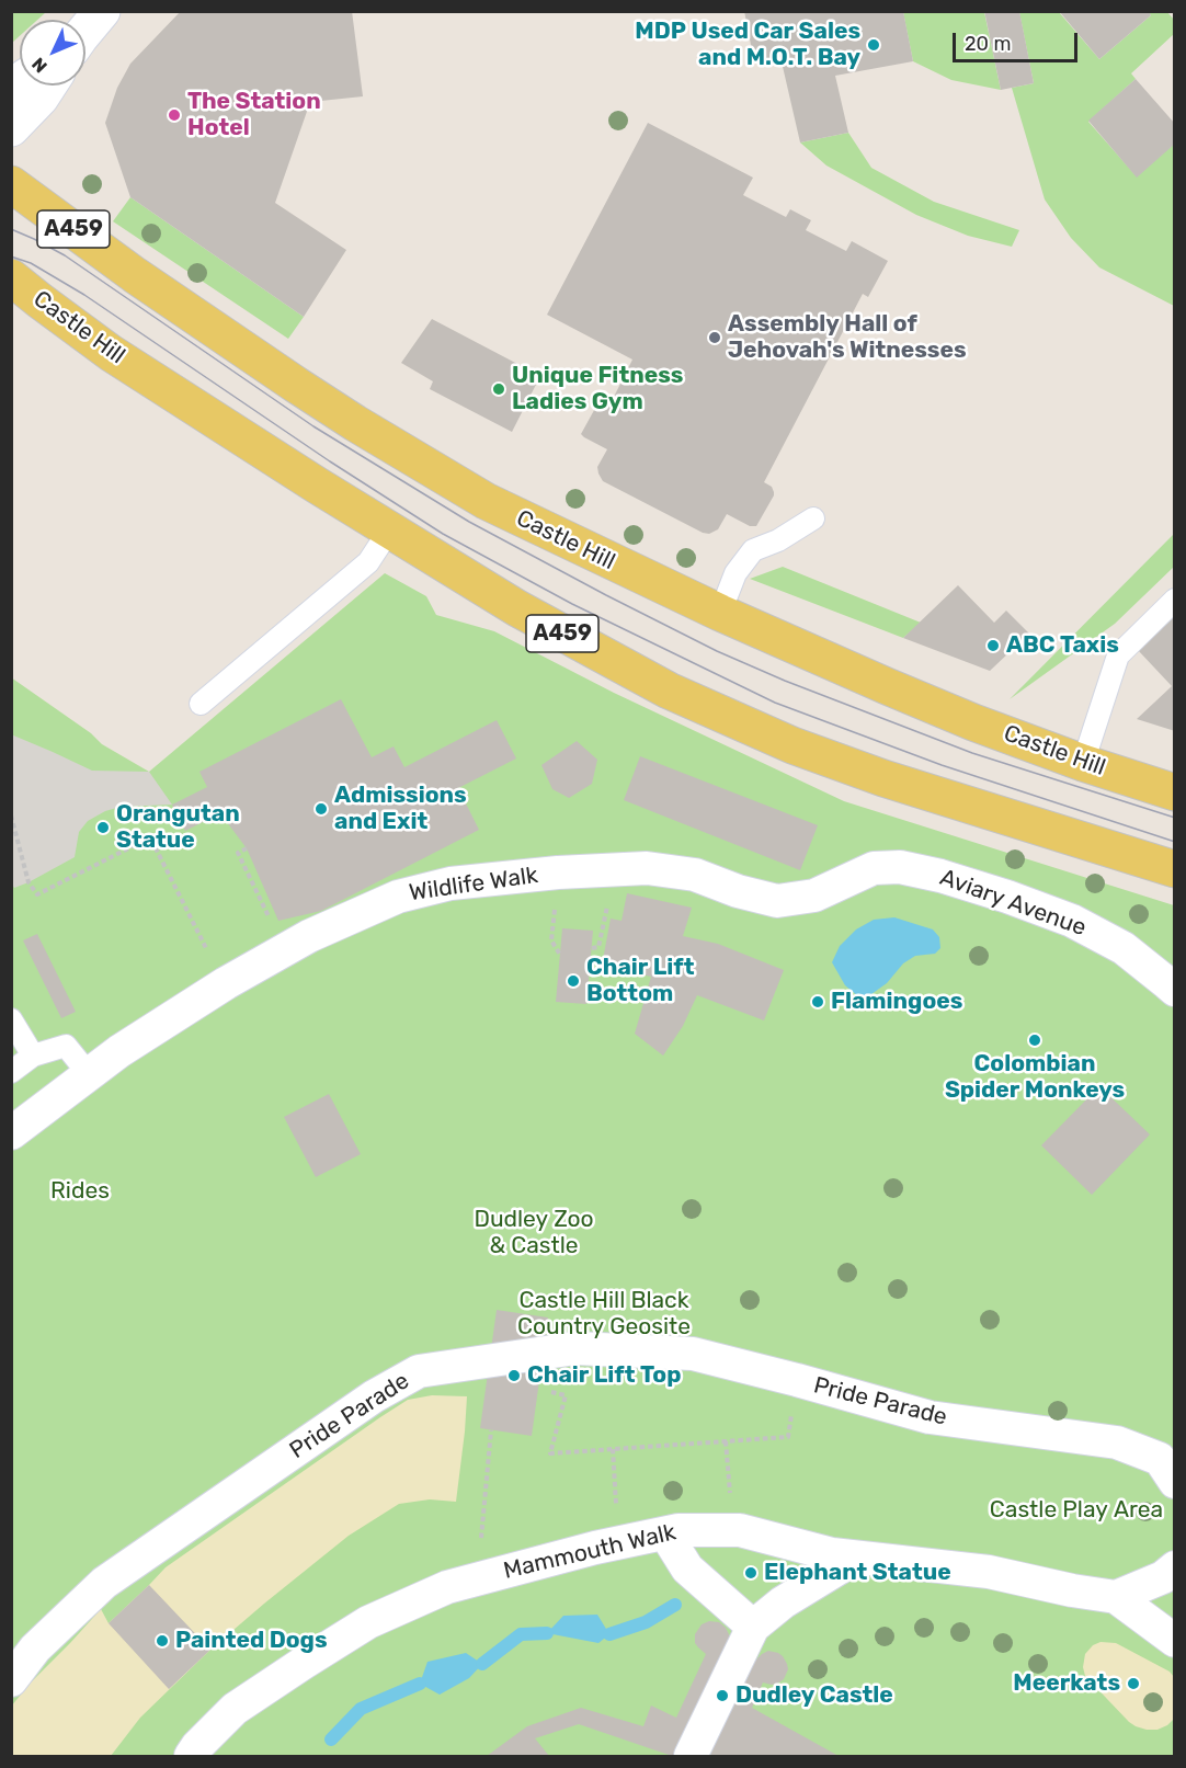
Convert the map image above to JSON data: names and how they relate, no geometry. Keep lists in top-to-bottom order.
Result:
{
  "streets": {
    "main road": ["A459", "Castle Hill"],
    "street": [
      "Wildlife Walk",
      "Aviary Avenue",
      "Pride Parade",
      "Mammouth Walk"
    ]
  },
  "crossings": [
    ["Wildlife Walk", "Aviary Avenue"]
  ],
  "parks": [
    "Rides",
    "Dudley Zoo & Castle",
    "Castle Hill Black Country Geosite",
    "Castle Play Area"
  ],
  "places": [
    "MDP Used Car Sales and M.O.T. Bay",
    "The Station Hotel",
    "Assembly Hall of Jehovah's Witnesses",
    "Unique Fitness Ladies Gym",
    "ABC Taxis",
    "Admissions and Exit",
    "Orangutan Statue",
    "Chair Lift Bottom",
    "Flamingoes",
    "Colombian Spider Monkeys",
    "Chair Lift Top",
    "Elephant Statue",
    "Painted Dogs",
    "Meerkats",
    "Dudley Castle"
  ],
  "scale_bar": "20 m",
  "north": "bottom left"
}
